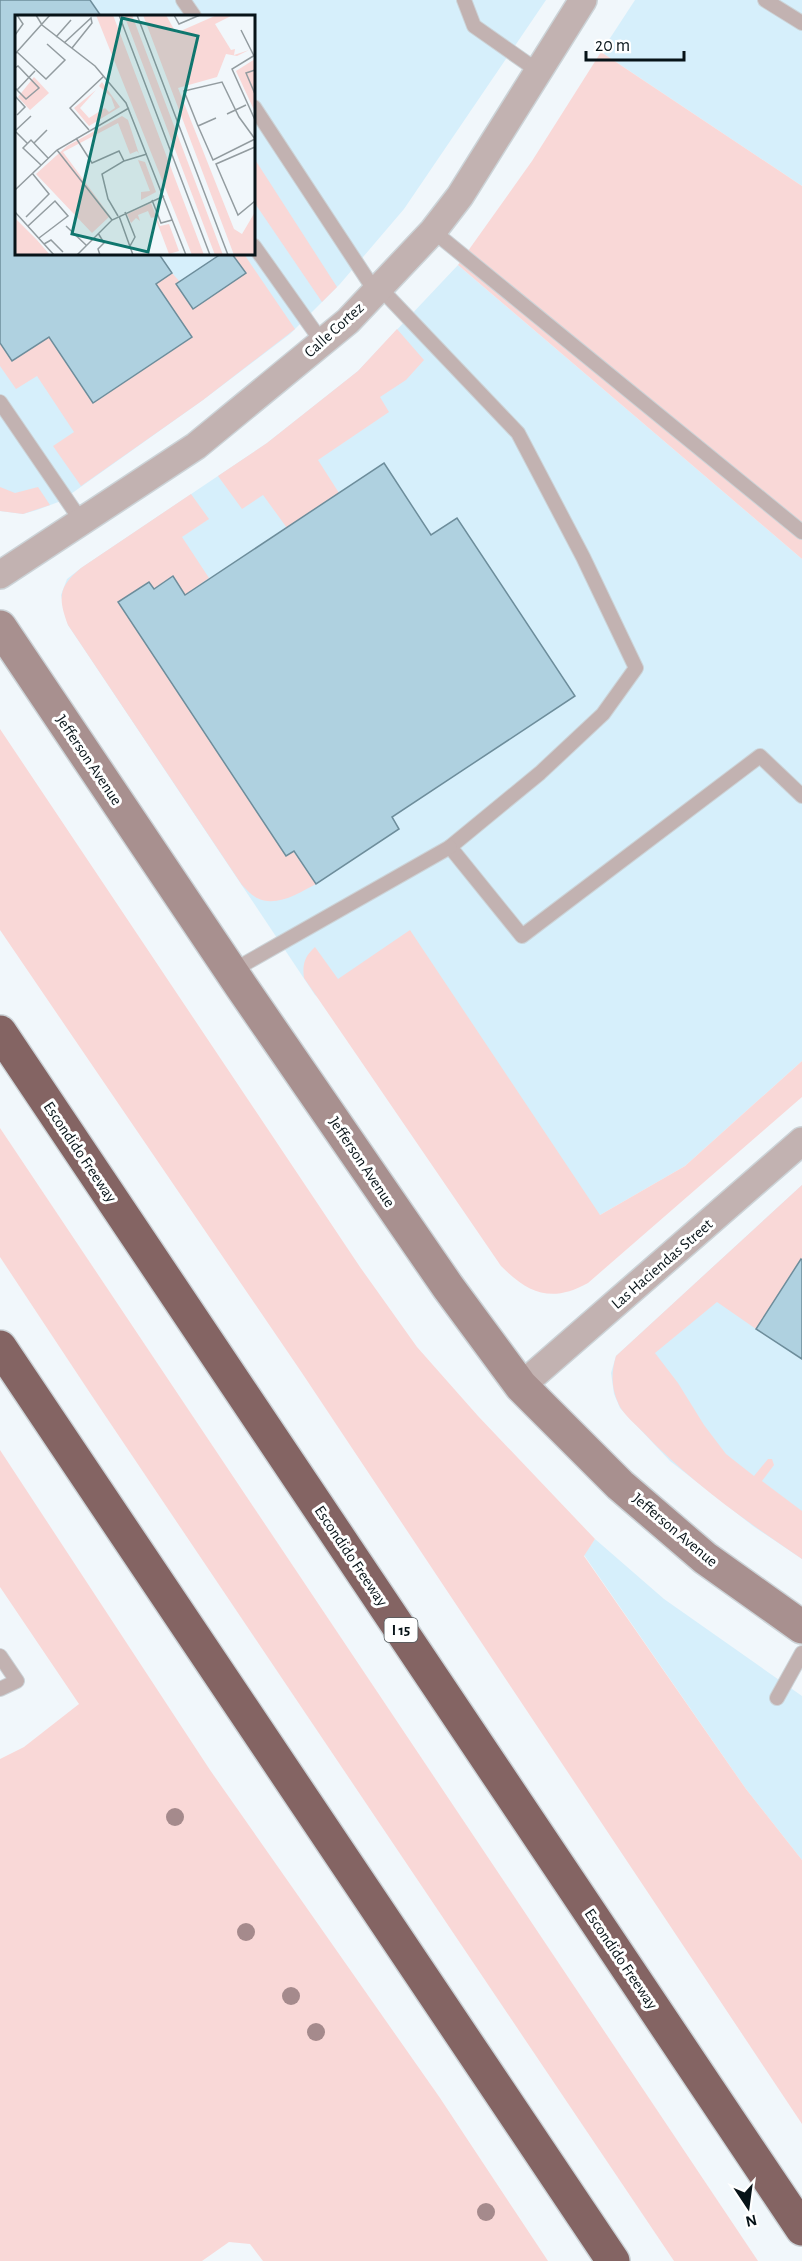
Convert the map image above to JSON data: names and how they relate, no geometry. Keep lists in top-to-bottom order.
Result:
{
  "streets": {
    "highway": ["Escondido Freeway", "I 15"],
    "main road": ["Jefferson Avenue"],
    "street": ["Calle Cortez", "Las Haciendas Street"]
  },
  "crossings": [
    ["Jefferson Avenue", "Las Haciendas Street"]
  ],
  "scale_bar": "20 m",
  "north": "bottom"
}
